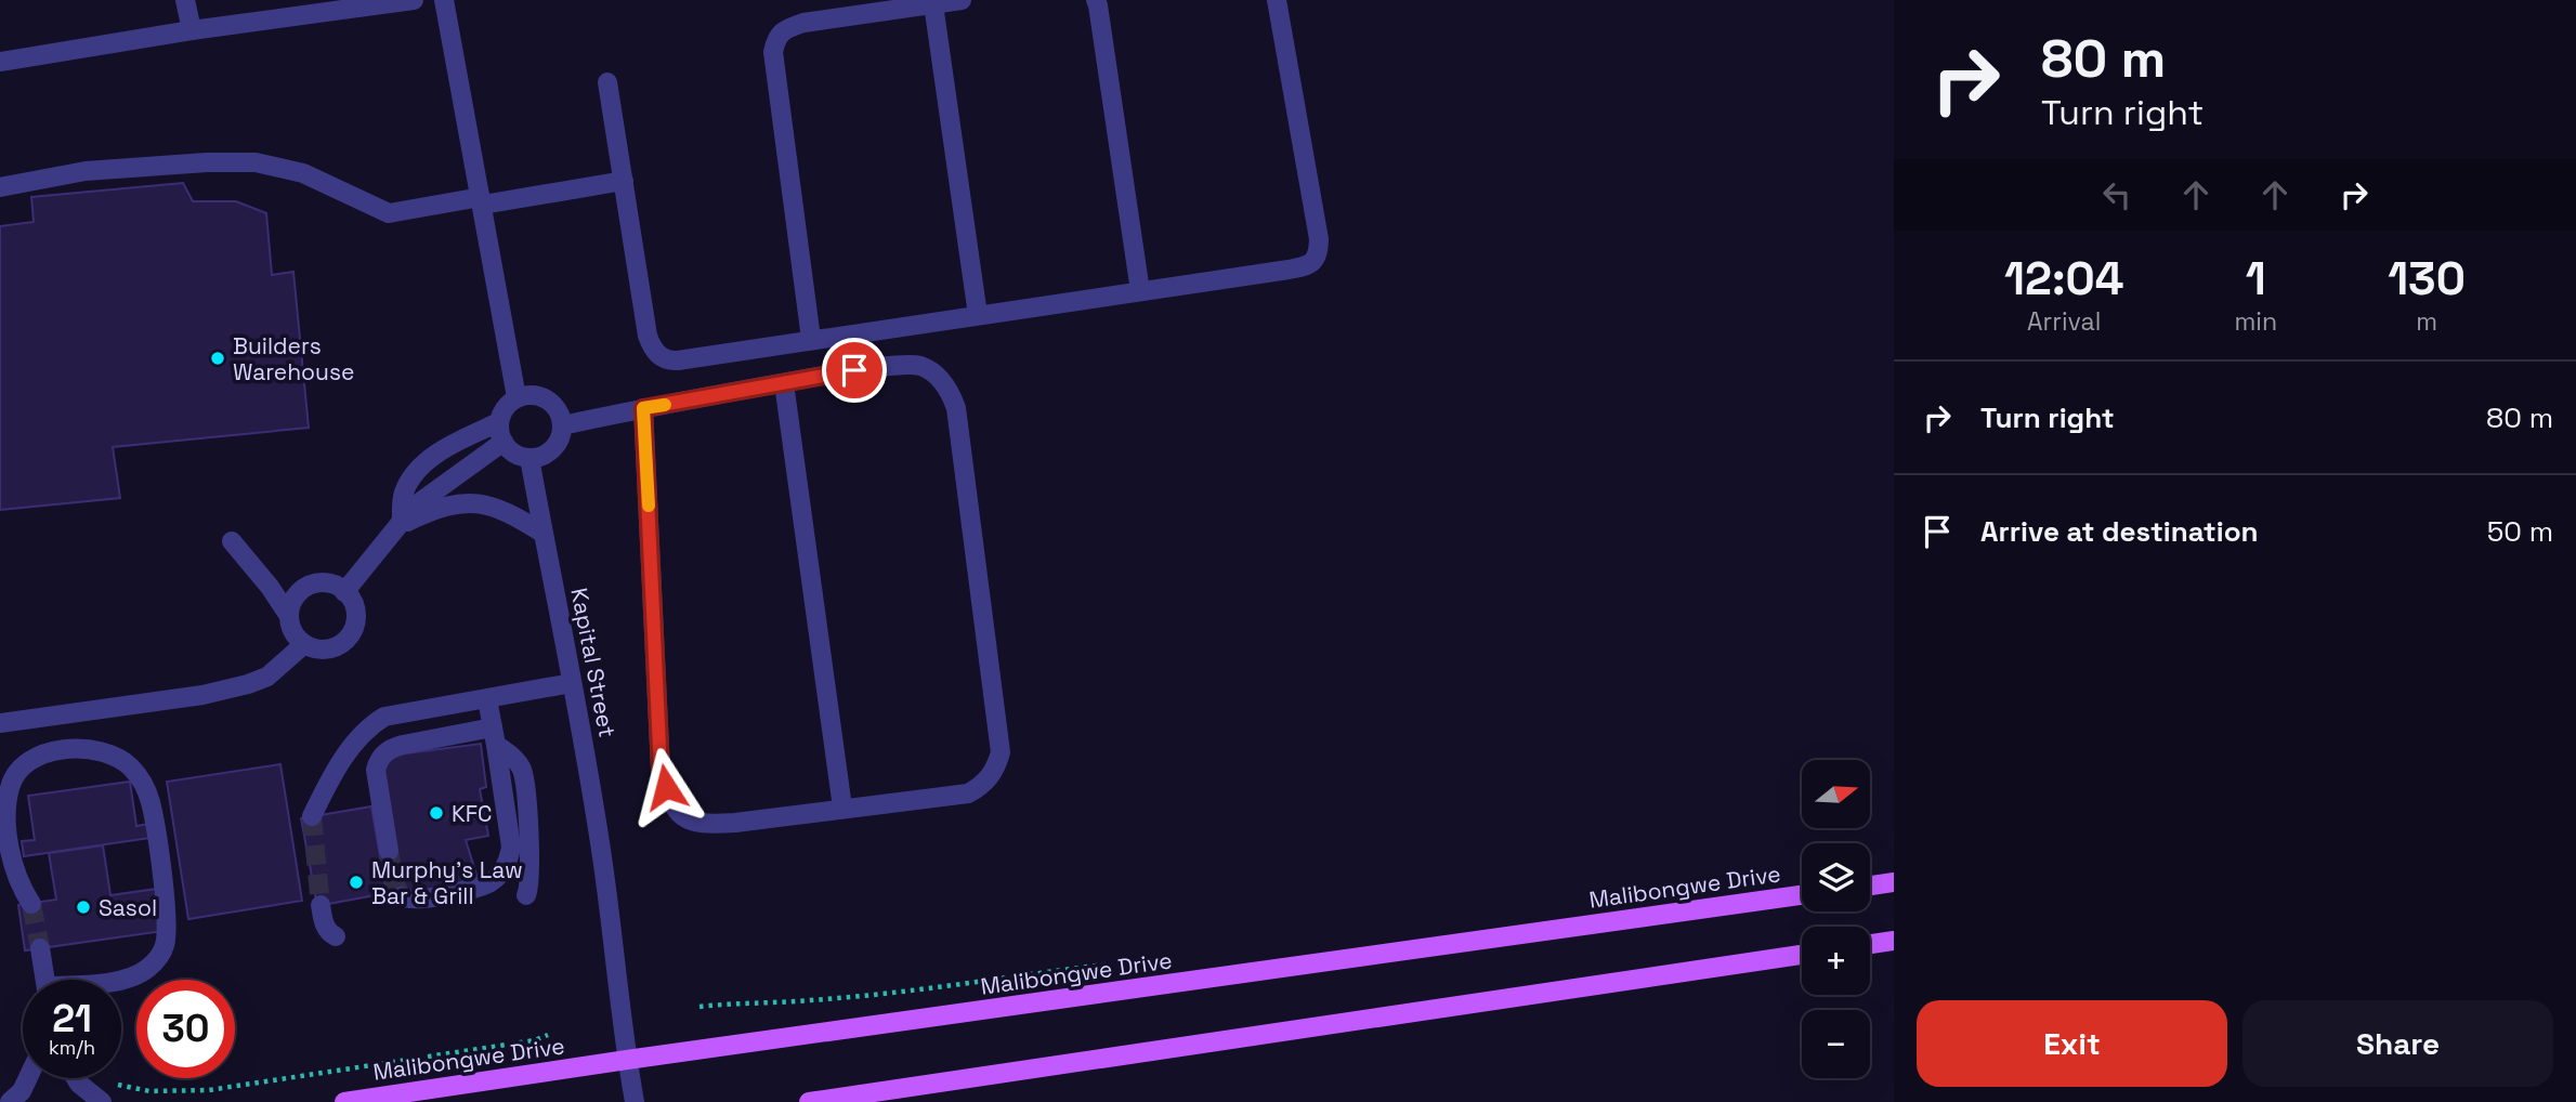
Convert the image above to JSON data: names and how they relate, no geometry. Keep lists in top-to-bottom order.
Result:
{
  "streets": {
    "main road": ["Malibongwe Drive"],
    "street": ["Kapital Street"]
  },
  "crossings": [
    ["Kapital Street", "Malibongwe Drive"]
  ],
  "places": [
    "Builders Warehouse",
    "KFC",
    "Murphy's Law Bar & Grill",
    "Sasol"
  ],
  "north": "right",
  "page": {
    "turn": ["80 m", "Turn right"],
    "eta": [
      "12:04",
      "Arrival",
      "1",
      "min",
      "130",
      "m"
    ],
    "list": [
      {
        "name": "Turn right",
        "value": "80 m"
      },
      {
        "name": "Arrive at destination",
        "value": "50 m"
      }
    ],
    "map_buttons": ["+", "−"],
    "speed": "21 km/h",
    "limit": "30",
    "buttons": ["Exit", "Share"]
  }
}
